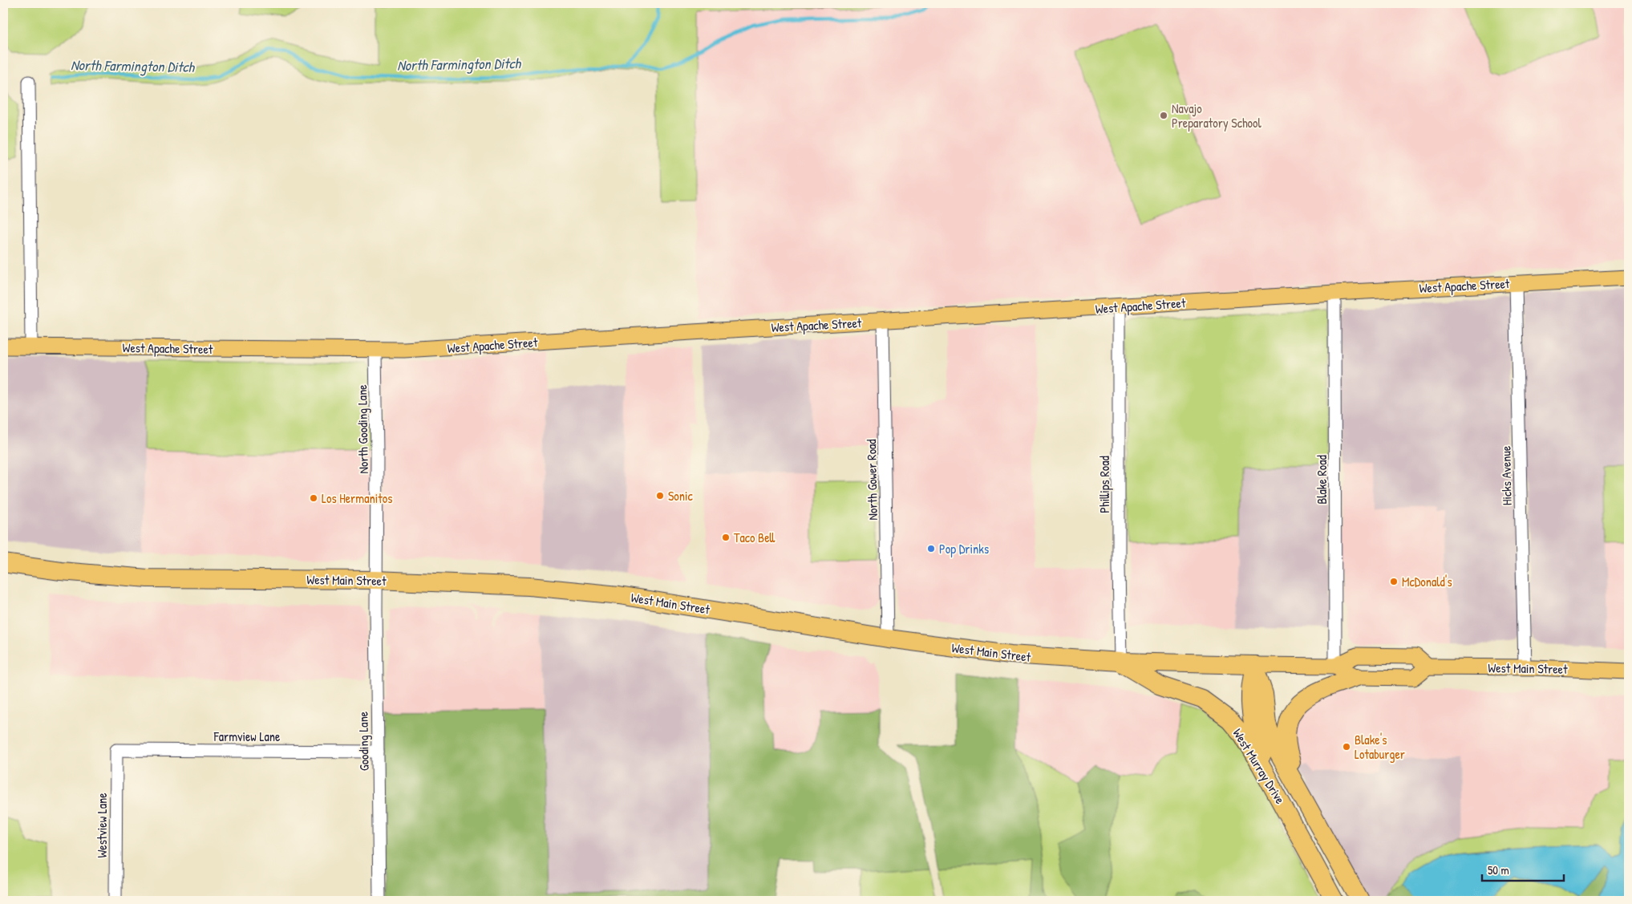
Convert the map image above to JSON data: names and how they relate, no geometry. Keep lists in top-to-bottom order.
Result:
{
  "streets": {
    "highway": ["West Main Street", "West Murray Drive"],
    "main road": ["West Apache Street"],
    "street": [
      "North Gooding Lane",
      "Hicks Avenue",
      "North Gower Road",
      "Blake Road",
      "Phillips Road",
      "Farmview Lane",
      "Gooding Lane",
      "Westview Lane"
    ]
  },
  "crossings": [
    ["West Apache Street", "North Gooding Lane"],
    ["West Apache Street", "Hicks Avenue"],
    ["West Apache Street", "North Gower Road"],
    ["West Apache Street", "Blake Road"],
    ["West Apache Street", "Phillips Road"],
    ["North Gooding Lane", "West Main Street"],
    ["North Gooding Lane", "Gooding Lane"],
    ["Hicks Avenue", "West Main Street"],
    ["North Gower Road", "West Main Street"],
    ["Blake Road", "West Main Street"],
    ["Phillips Road", "West Main Street"],
    ["Phillips Road", "West Murray Drive"],
    ["West Main Street", "Gooding Lane"],
    ["West Main Street", "West Murray Drive"],
    ["Farmview Lane", "Gooding Lane"],
    ["Farmview Lane", "Westview Lane"]
  ],
  "water": ["North Farmington Ditch"],
  "places": [
    "Navajo Preparatory School",
    "Sonic",
    "Los Hermanitos",
    "Taco Bell",
    "Pop Drinks",
    "McDonald's",
    "Blake's Lotaburger"
  ],
  "scale_bar": "50 m"
}
